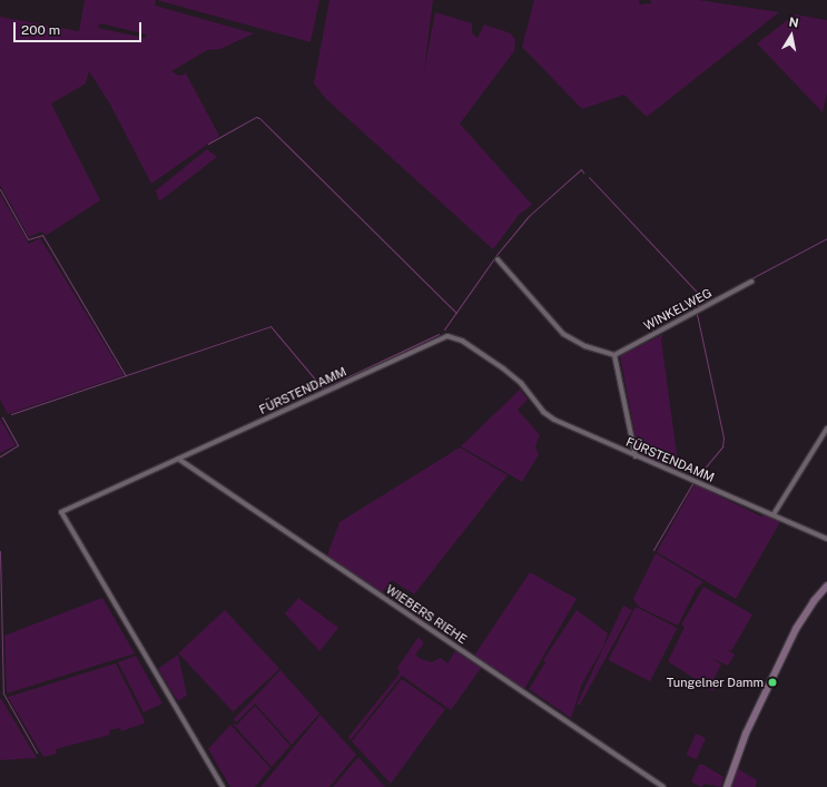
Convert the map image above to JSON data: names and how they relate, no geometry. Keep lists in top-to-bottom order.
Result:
{
  "streets": {
    "street": ["WINKELWEG", "FÜRSTENDAMM", "WIEBERS RIEHE"]
  },
  "crossings": [
    ["FÜRSTENDAMM", "WIEBERS RIEHE"]
  ],
  "places": ["Tungelner Damm"],
  "scale_bar": "200 m",
  "north": "top"
}
